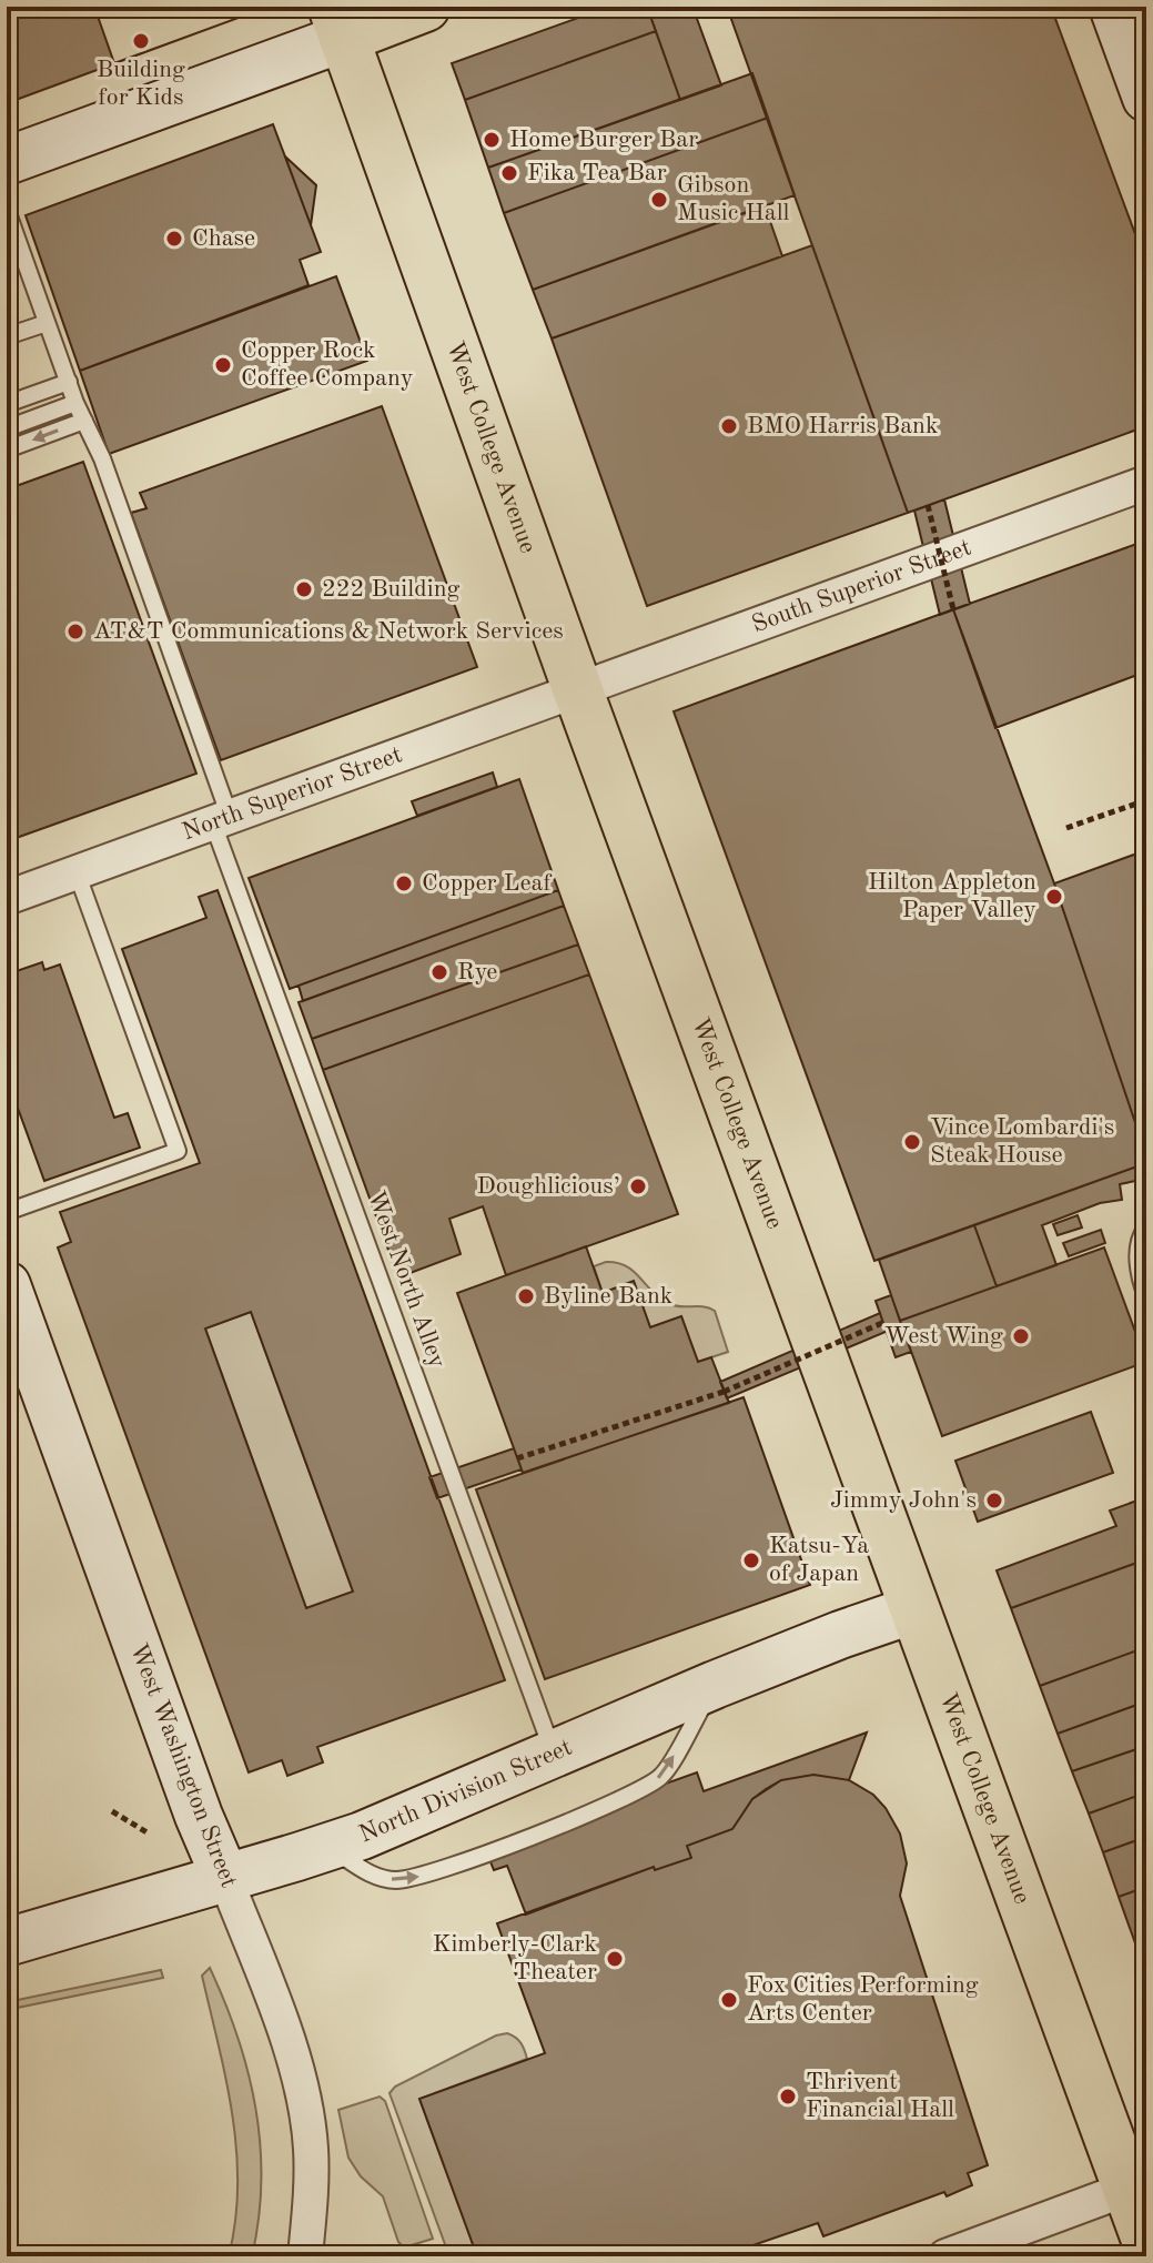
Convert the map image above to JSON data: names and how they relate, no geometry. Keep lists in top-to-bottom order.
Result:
{
  "streets": {
    "main road": ["West College Avenue"],
    "street": [
      "South Superior Street",
      "North Superior Street",
      "West Washington Street",
      "North Division Street"
    ],
    "lane": ["West North Alley"]
  },
  "crossings": [
    ["West College Avenue", "South Superior Street"],
    ["West College Avenue", "North Superior Street"],
    ["West College Avenue", "North Division Street"],
    ["South Superior Street", "North Superior Street"],
    ["North Superior Street", "West North Alley"],
    ["West North Alley", "North Division Street"],
    ["West Washington Street", "North Division Street"]
  ],
  "places": [
    "Building for Kids",
    "Home Burger Bar",
    "Fika Tea Bar",
    "Gibson Music Hall",
    "Chase",
    "Copper Rock Coffee Company",
    "BMO Harris Bank",
    "222 Building",
    "AT&T Communications & Network Services",
    "Copper Leaf",
    "Hilton Appleton Paper Valley",
    "Rye",
    "Vince Lombardi's Steak House",
    "Doughlicious’",
    "Byline Bank",
    "West Wing",
    "Jimmy John's",
    "Katsu-Ya of Japan",
    "Kimberly-Clark Theater",
    "Fox Cities Performing Arts Center",
    "Thrivent Financial Hall"
  ]
}
